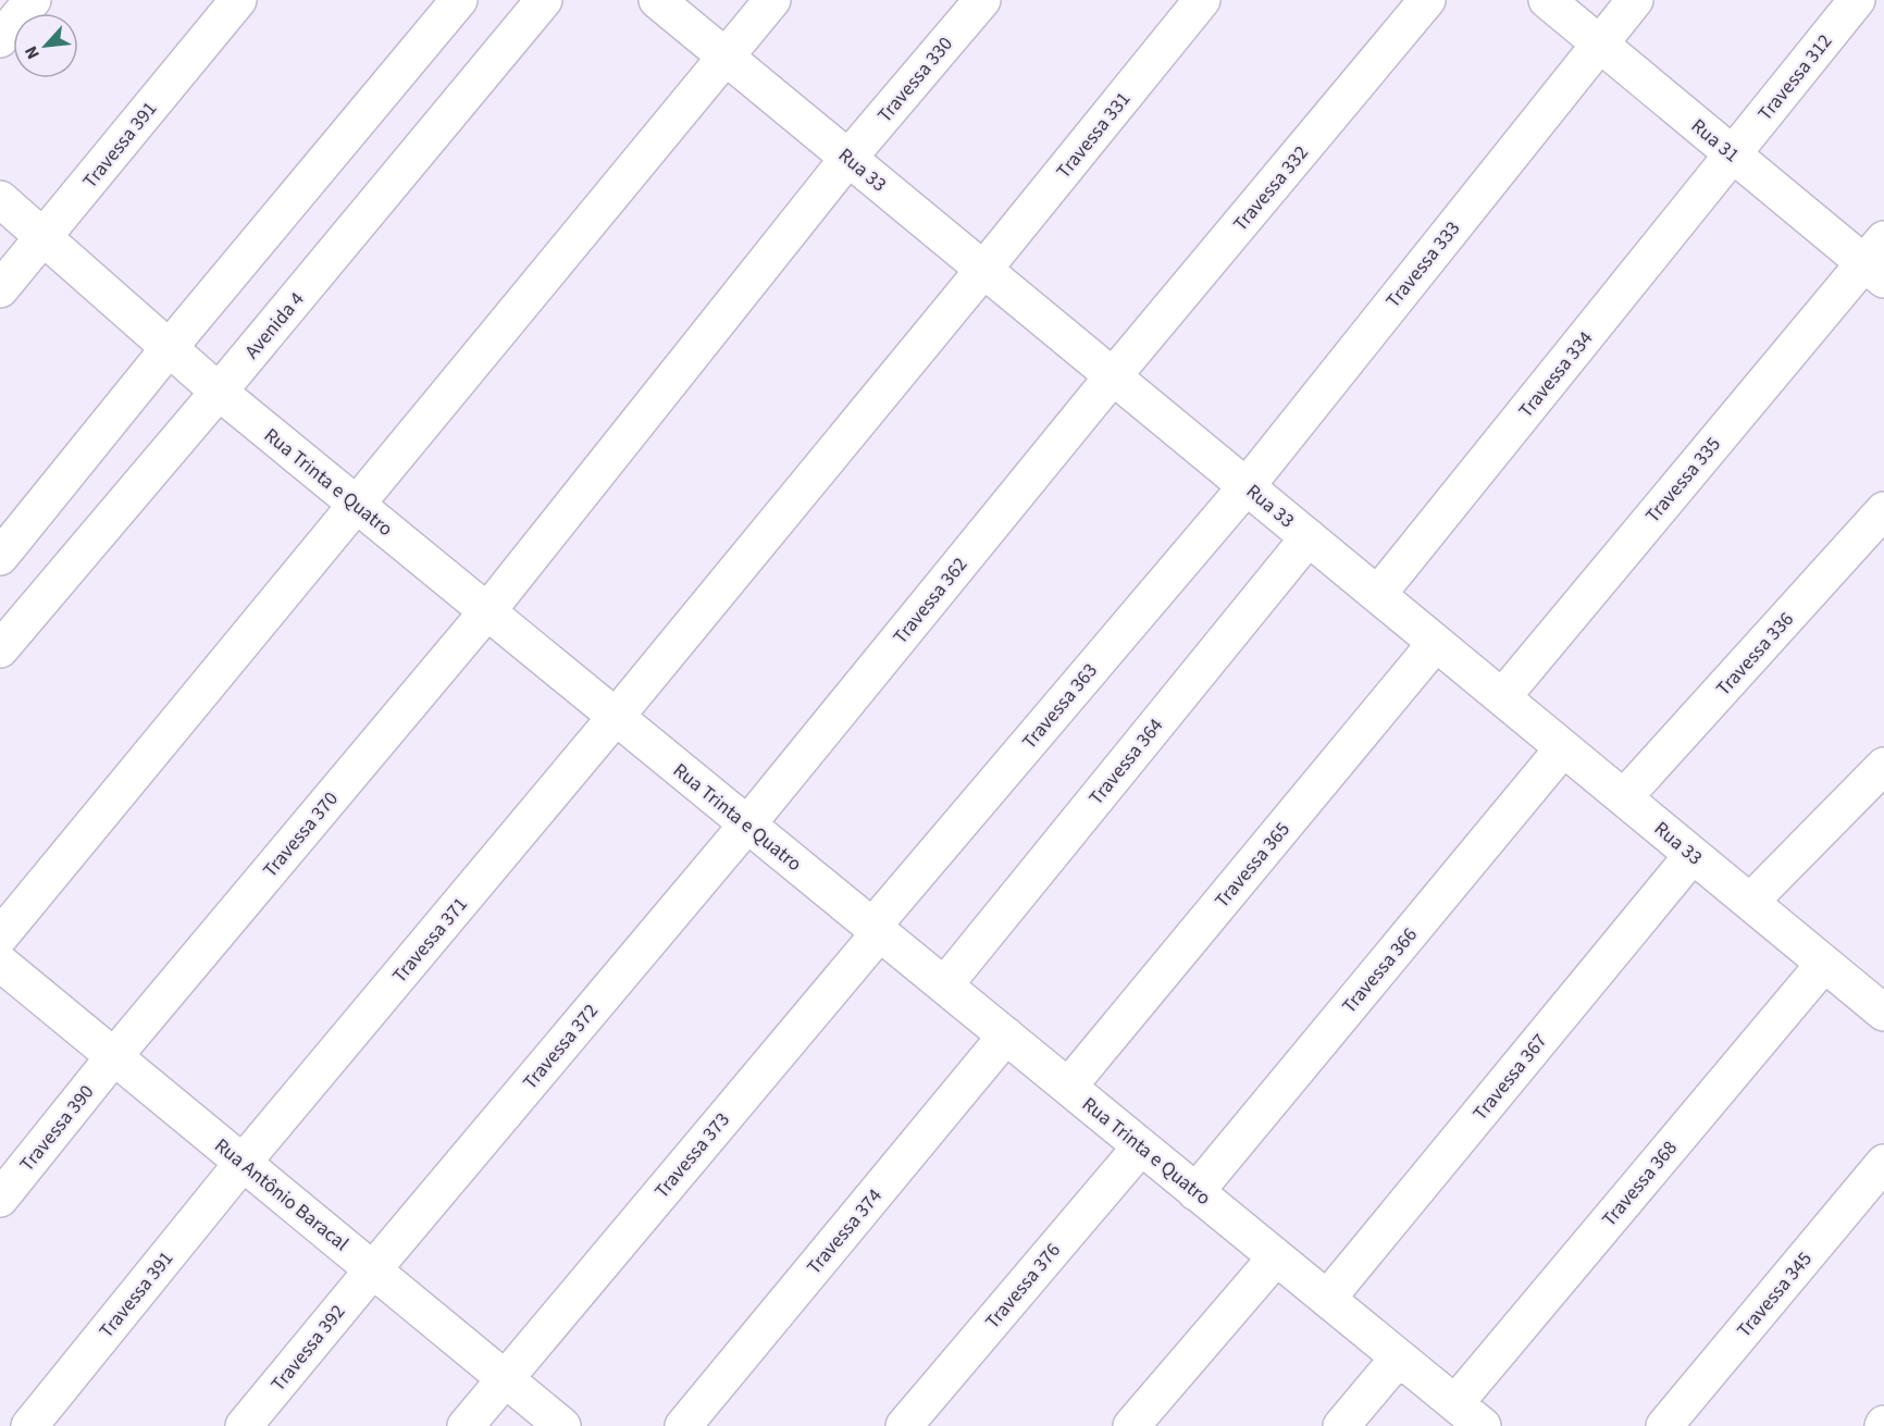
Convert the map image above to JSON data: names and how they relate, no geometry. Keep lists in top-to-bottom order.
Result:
{
  "streets": {
    "street": [
      "Travessa 312",
      "Travessa 330",
      "Travessa 331",
      "Rua 31",
      "Travessa 391",
      "Rua 33",
      "Travessa 332",
      "Travessa 333",
      "Avenida 4",
      "Travessa 334",
      "Travessa 335",
      "Rua Trinta e Quatro",
      "Travessa 362",
      "Travessa 336",
      "Travessa 363",
      "Travessa 364",
      "Travessa 370",
      "Travessa 365",
      "Travessa 371",
      "Travessa 366",
      "Travessa 372",
      "Travessa 367",
      "Travessa 390",
      "Travessa 373",
      "Travessa 368",
      "Rua Antônio Baracal",
      "Travessa 374",
      "Travessa 376",
      "Travessa 345",
      "Travessa 392"
    ]
  },
  "crossings": [
    ["Travessa 312", "Rua 31"],
    ["Travessa 312", "Travessa 334"],
    ["Travessa 330", "Rua 33"],
    ["Travessa 330", "Rua Trinta e Quatro"],
    ["Travessa 330", "Travessa 370"],
    ["Travessa 331", "Rua 33"],
    ["Travessa 331", "Rua Trinta e Quatro"],
    ["Travessa 331", "Travessa 371"],
    ["Rua 31", "Travessa 333"],
    ["Rua 31", "Travessa 334"],
    ["Rua 31", "Travessa 335"],
    ["Travessa 391", "Rua Trinta e Quatro"],
    ["Travessa 391", "Travessa 371"],
    ["Travessa 391", "Rua Antônio Baracal"],
    ["Rua 33", "Travessa 332"],
    ["Rua 33", "Travessa 333"],
    ["Rua 33", "Travessa 334"],
    ["Rua 33", "Travessa 335"],
    ["Rua 33", "Travessa 362"],
    ["Rua 33", "Travessa 336"],
    ["Rua 33", "Travessa 363"],
    ["Rua 33", "Travessa 364"],
    ["Rua 33", "Travessa 365"],
    ["Rua 33", "Travessa 366"],
    ["Rua 33", "Travessa 367"],
    ["Rua 33", "Travessa 368"],
    ["Travessa 332", "Travessa 362"],
    ["Travessa 333", "Travessa 363"],
    ["Avenida 4", "Rua Trinta e Quatro"],
    ["Rua Trinta e Quatro", "Travessa 362"],
    ["Rua Trinta e Quatro", "Travessa 363"],
    ["Rua Trinta e Quatro", "Travessa 364"],
    ["Rua Trinta e Quatro", "Travessa 370"],
    ["Rua Trinta e Quatro", "Travessa 365"],
    ["Rua Trinta e Quatro", "Travessa 371"],
    ["Rua Trinta e Quatro", "Travessa 366"],
    ["Rua Trinta e Quatro", "Travessa 372"],
    ["Rua Trinta e Quatro", "Travessa 367"],
    ["Rua Trinta e Quatro", "Travessa 373"],
    ["Rua Trinta e Quatro", "Travessa 368"],
    ["Rua Trinta e Quatro", "Travessa 374"],
    ["Rua Trinta e Quatro", "Travessa 376"],
    ["Travessa 362", "Travessa 372"],
    ["Travessa 363", "Travessa 373"],
    ["Travessa 370", "Travessa 390"],
    ["Travessa 370", "Rua Antônio Baracal"],
    ["Travessa 371", "Rua Antônio Baracal"],
    ["Travessa 372", "Rua Antônio Baracal"],
    ["Travessa 372", "Travessa 392"],
    ["Travessa 390", "Rua Antônio Baracal"],
    ["Travessa 373", "Rua Antônio Baracal"],
    ["Rua Antônio Baracal", "Travessa 392"]
  ],
  "north": "bottom left"
}
